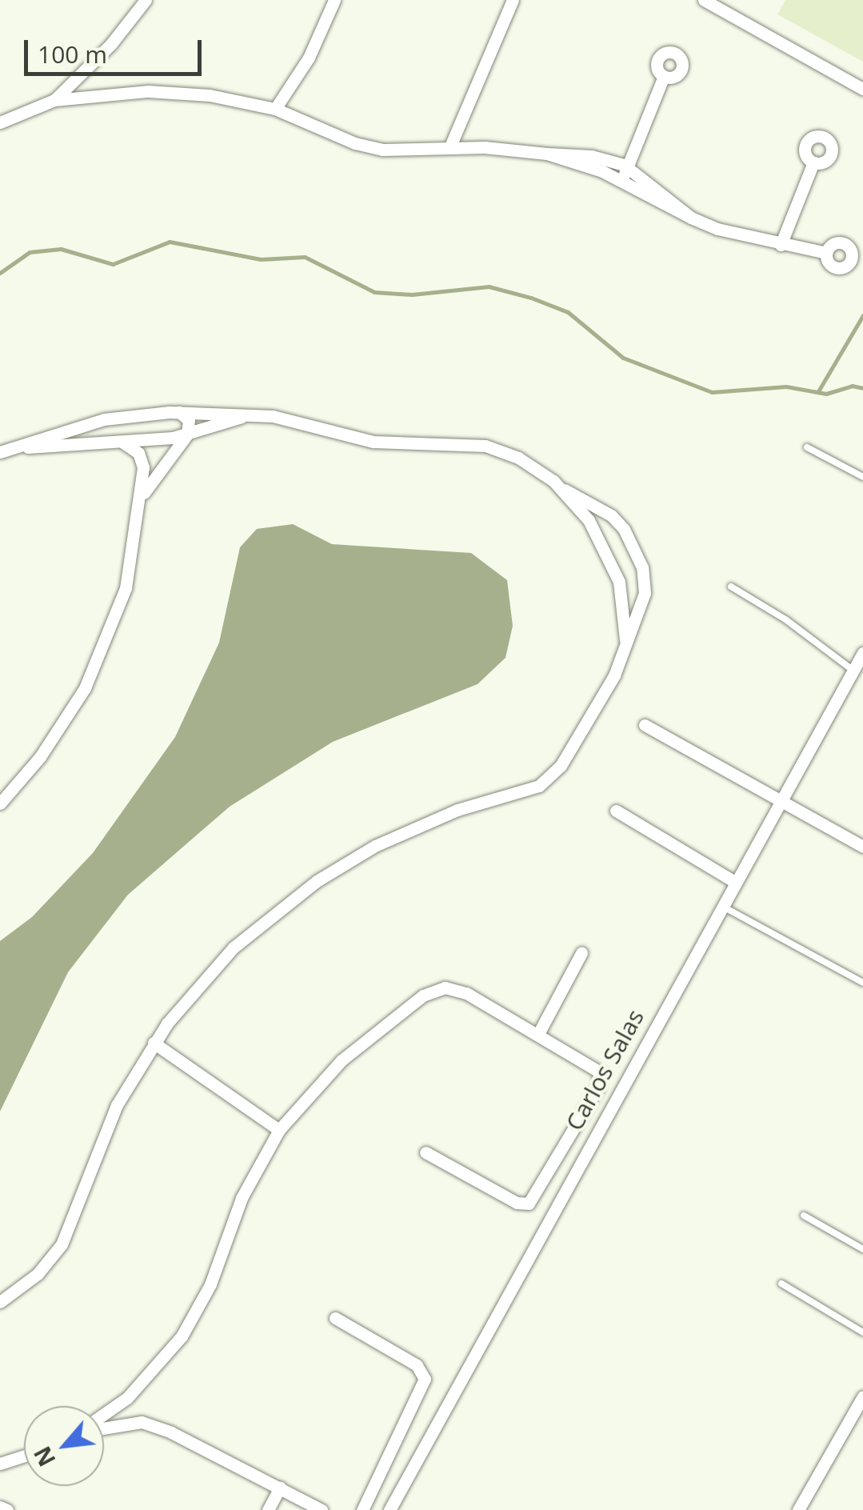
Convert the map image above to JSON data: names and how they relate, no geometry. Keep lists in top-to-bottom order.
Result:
{
  "streets": {
    "street": ["Carlos Salas"]
  },
  "scale_bar": "100 m",
  "north": "bottom left"
}
